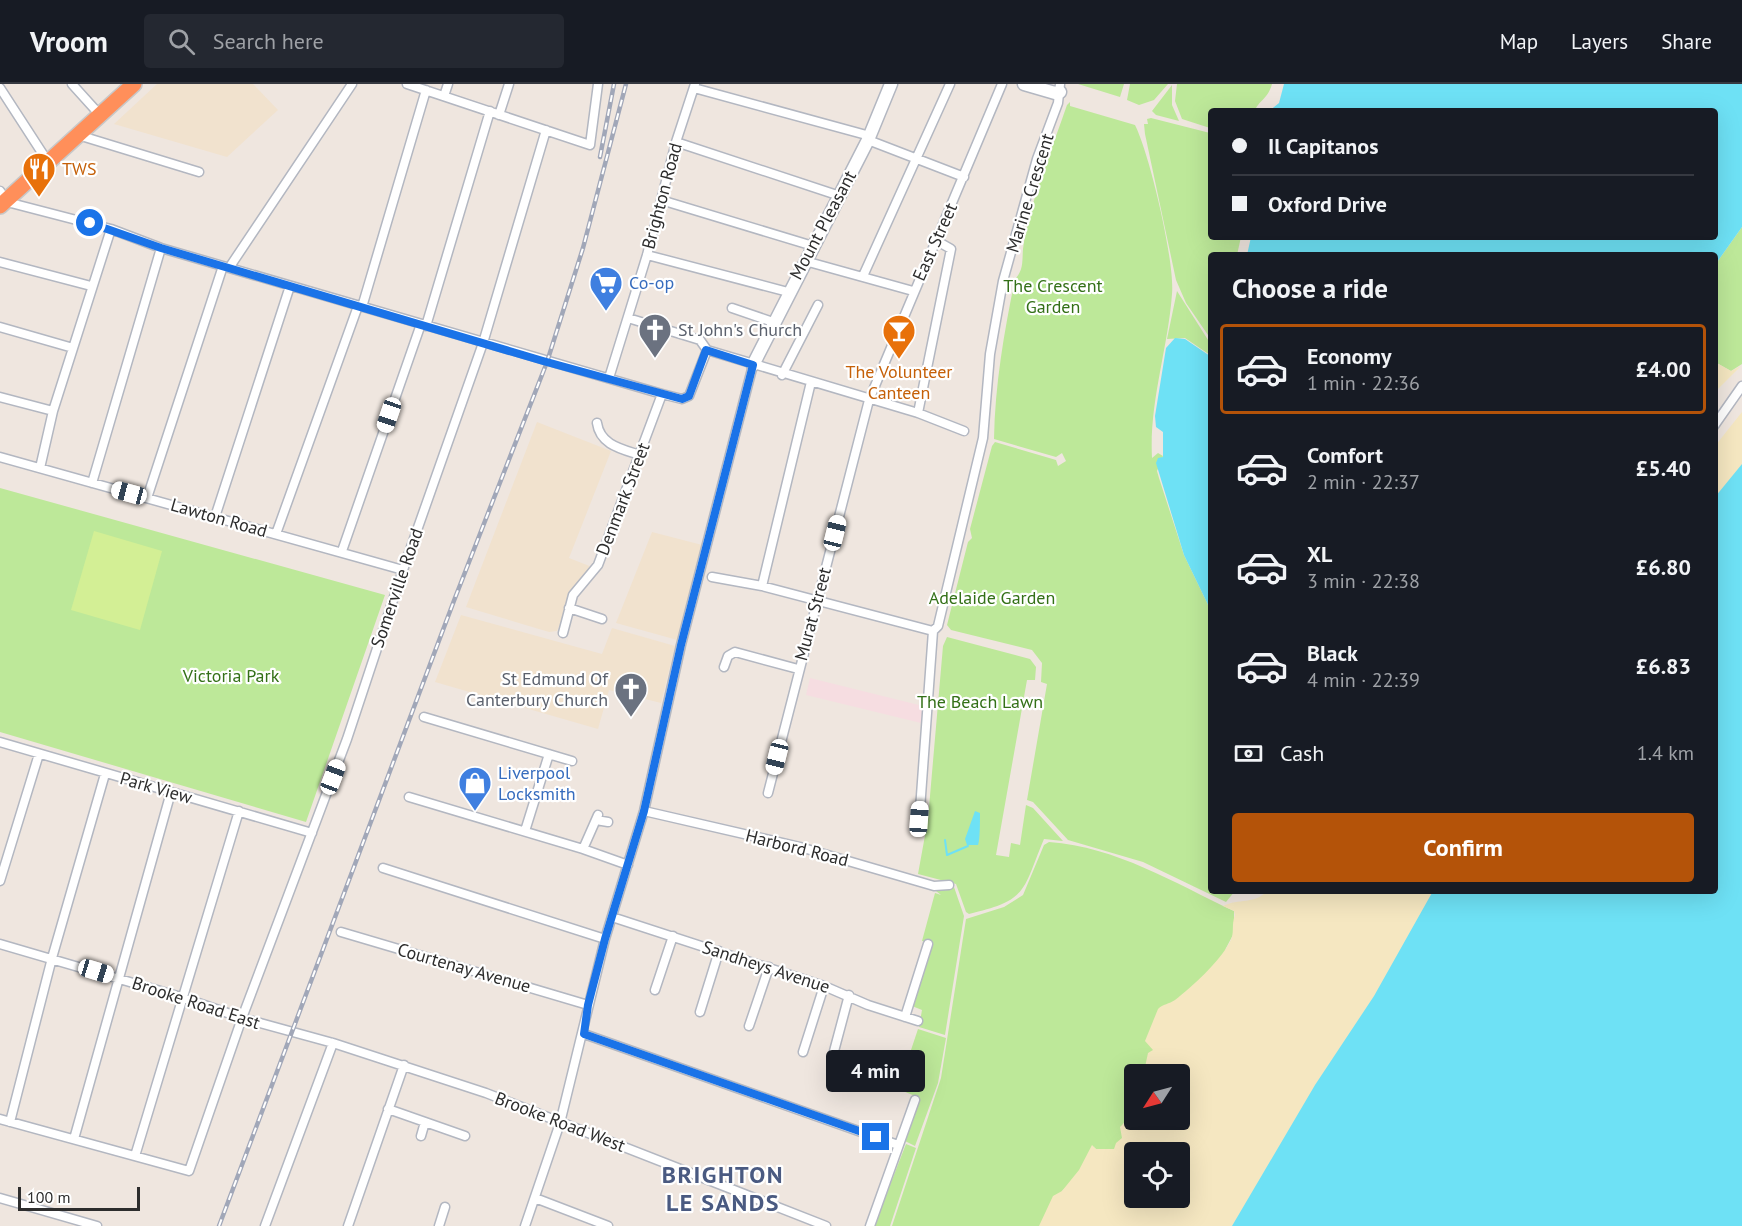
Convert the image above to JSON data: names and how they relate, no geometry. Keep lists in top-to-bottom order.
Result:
{
  "streets": {
    "street": [
      "Marine Crescent",
      "Brighton Road",
      "Mount Pleasant",
      "East Street",
      "Denmark Street",
      "Lawton Road",
      "Somerville Road",
      "Murat Street",
      "Park View",
      "Harbord Road",
      "Sandheys Avenue",
      "Courtenay Avenue",
      "Brooke Road East",
      "Brooke Road West"
    ]
  },
  "crossings": [
    ["East Street", "Murat Street"],
    ["Lawton Road", "Somerville Road"],
    ["Somerville Road", "Park View"],
    ["Somerville Road", "Brooke Road East"],
    ["Brooke Road East", "Brooke Road West"]
  ],
  "districts": ["BRIGHTON LE SANDS"],
  "parks": [
    "The Crescent Garden",
    "Adelaide Garden",
    "Victoria Park",
    "The Beach Lawn"
  ],
  "places": {
    "restaurant": ["TWS"],
    "supermarket": ["Co-op"],
    "church": ["St John's Church", "St Edmund Of Canterbury Church"],
    "bar": ["The Volunteer Canteen"],
    "shop": ["Liverpool Locksmith"]
  },
  "scale_bar": "100 m",
  "north": "bottom left",
  "page": {
    "header": "Vroom",
    "search": "Search here",
    "nav": ["Map", "Layers", "Share"],
    "banner": ["Il Capitanos", "Oxford Drive"],
    "heading": "Choose a ride",
    "list": [
      {
        "name": "Economy",
        "note": "1 min · 22:36",
        "value": "£4.00"
      },
      {
        "name": "Comfort",
        "note": "2 min · 22:37",
        "value": "£5.40"
      },
      {
        "name": "XL",
        "note": "3 min · 22:38",
        "value": "£6.80"
      },
      {
        "name": "Black",
        "note": "4 min · 22:39",
        "value": "£6.83"
      }
    ],
    "pay": ["Cash", "1.4 km"],
    "buttons": "Confirm",
    "bubble": "4 min",
    "scale": "100 m"
  }
}
